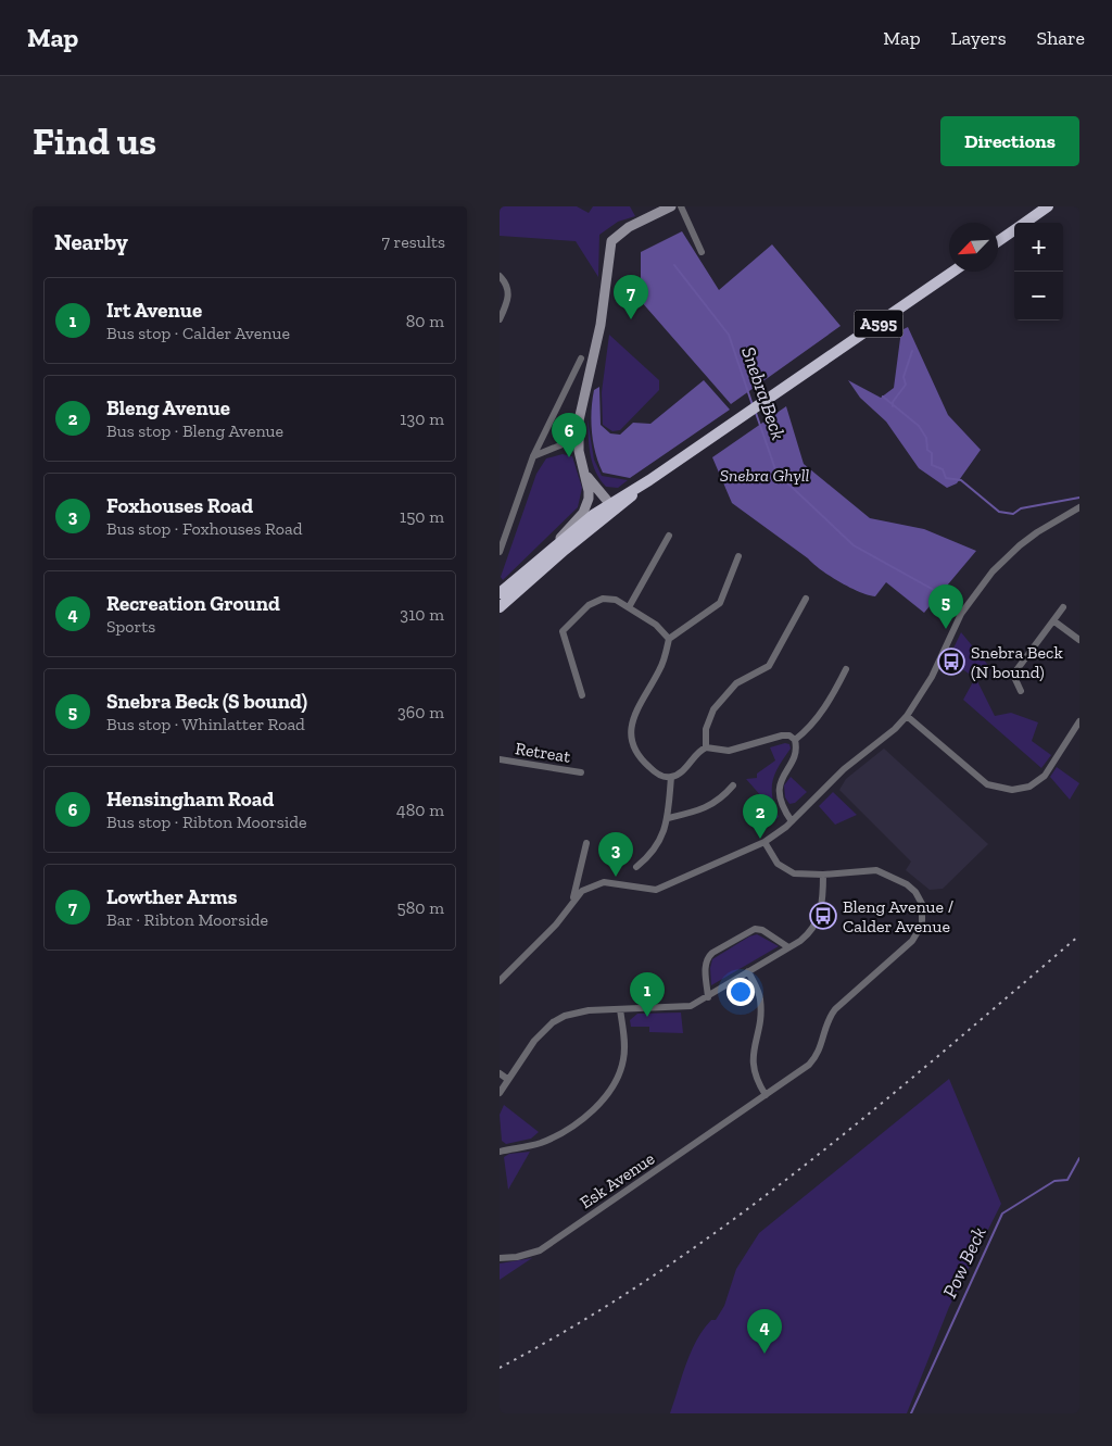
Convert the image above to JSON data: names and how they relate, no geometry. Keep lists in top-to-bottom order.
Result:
{
  "streets": {
    "highway": ["A595"],
    "street": ["Retreat", "Esk Avenue"]
  },
  "water": ["Snebra Beck", "Pow Beck"],
  "parks": ["Snebra Ghyll"],
  "places": {
    "bus stop": ["Snebra Beck (N bound)", "Bleng Avenue / Calder Avenue"]
  },
  "north": "bottom left",
  "page": {
    "header": "Map",
    "nav": ["Map", "Layers", "Share"],
    "buttons": "Directions",
    "title": "Find us",
    "heading": ["Nearby", "7 results"],
    "map_buttons": ["+", "−"],
    "pins": [
      "7",
      "6",
      "5",
      "2",
      "3",
      "1",
      "4"
    ],
    "list": [
      {
        "mark": "1",
        "name": "Irt Avenue",
        "note": "Bus stop · Calder Avenue",
        "value": "80 m"
      },
      {
        "mark": "2",
        "name": "Bleng Avenue",
        "note": "Bus stop · Bleng Avenue",
        "value": "130 m"
      },
      {
        "mark": "3",
        "name": "Foxhouses Road",
        "note": "Bus stop · Foxhouses Road",
        "value": "150 m"
      },
      {
        "mark": "4",
        "name": "Recreation Ground",
        "note": "Sports",
        "value": "310 m"
      },
      {
        "mark": "5",
        "name": "Snebra Beck (S bound)",
        "note": "Bus stop · Whinlatter Road",
        "value": "360 m"
      },
      {
        "mark": "6",
        "name": "Hensingham Road",
        "note": "Bus stop · Ribton Moorside",
        "value": "480 m"
      },
      {
        "mark": "7",
        "name": "Lowther Arms",
        "note": "Bar · Ribton Moorside",
        "value": "580 m"
      }
    ]
  }
}
